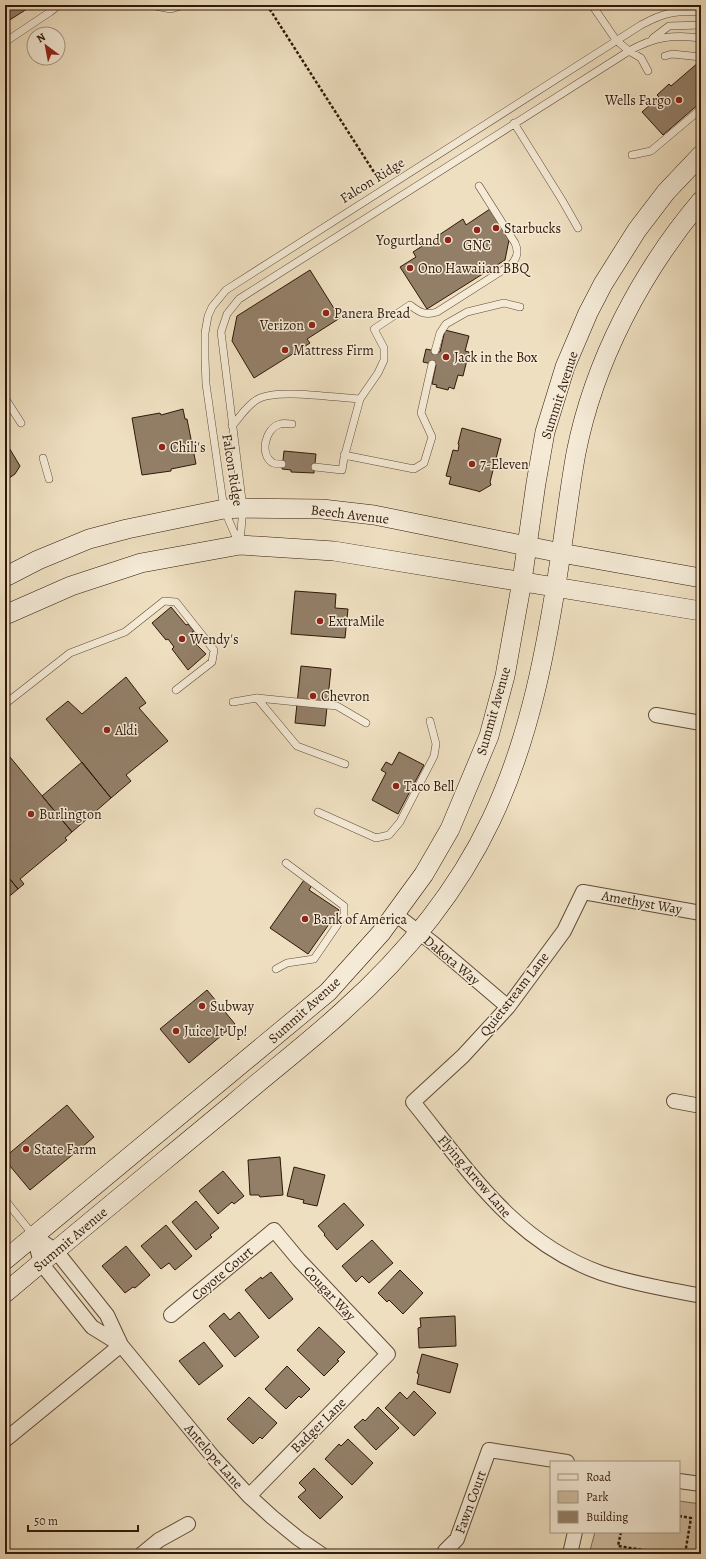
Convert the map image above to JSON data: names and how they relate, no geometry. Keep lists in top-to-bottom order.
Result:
{
  "streets": {
    "main road": ["Summit Avenue", "Beech Avenue"],
    "street": [
      "Amethyst Way",
      "Dakota Way",
      "Quietstream Lane",
      "Flying Arrow Lane",
      "Coyote Court",
      "Cougar Way",
      "Badger Lane",
      "Antelope Lane",
      "Fawn Court"
    ],
    "lane": ["Falcon Ridge"]
  },
  "crossings": [
    ["Falcon Ridge", "Beech Avenue"],
    ["Summit Avenue", "Beech Avenue"],
    ["Summit Avenue", "Dakota Way"],
    ["Summit Avenue", "Antelope Lane"],
    ["Amethyst Way", "Quietstream Lane"],
    ["Dakota Way", "Quietstream Lane"],
    ["Quietstream Lane", "Flying Arrow Lane"],
    ["Coyote Court", "Cougar Way"],
    ["Cougar Way", "Badger Lane"],
    ["Badger Lane", "Antelope Lane"]
  ],
  "places": [
    "Wells Fargo",
    "Starbucks",
    "GNC",
    "Yogurtland",
    "Ono Hawaiian BBQ",
    "Panera Bread",
    "Verizon",
    "Mattress Firm",
    "Jack in the Box",
    "Chili's",
    "7-Eleven",
    "ExtraMile",
    "Wendy's",
    "Chevron",
    "Aldi",
    "Taco Bell",
    "Burlington",
    "Bank of America",
    "Subway",
    "Juice It Up!",
    "State Farm"
  ],
  "legend": ["Road", "Park", "Building"],
  "scale_bar": "50 m",
  "north": "top left"
}
